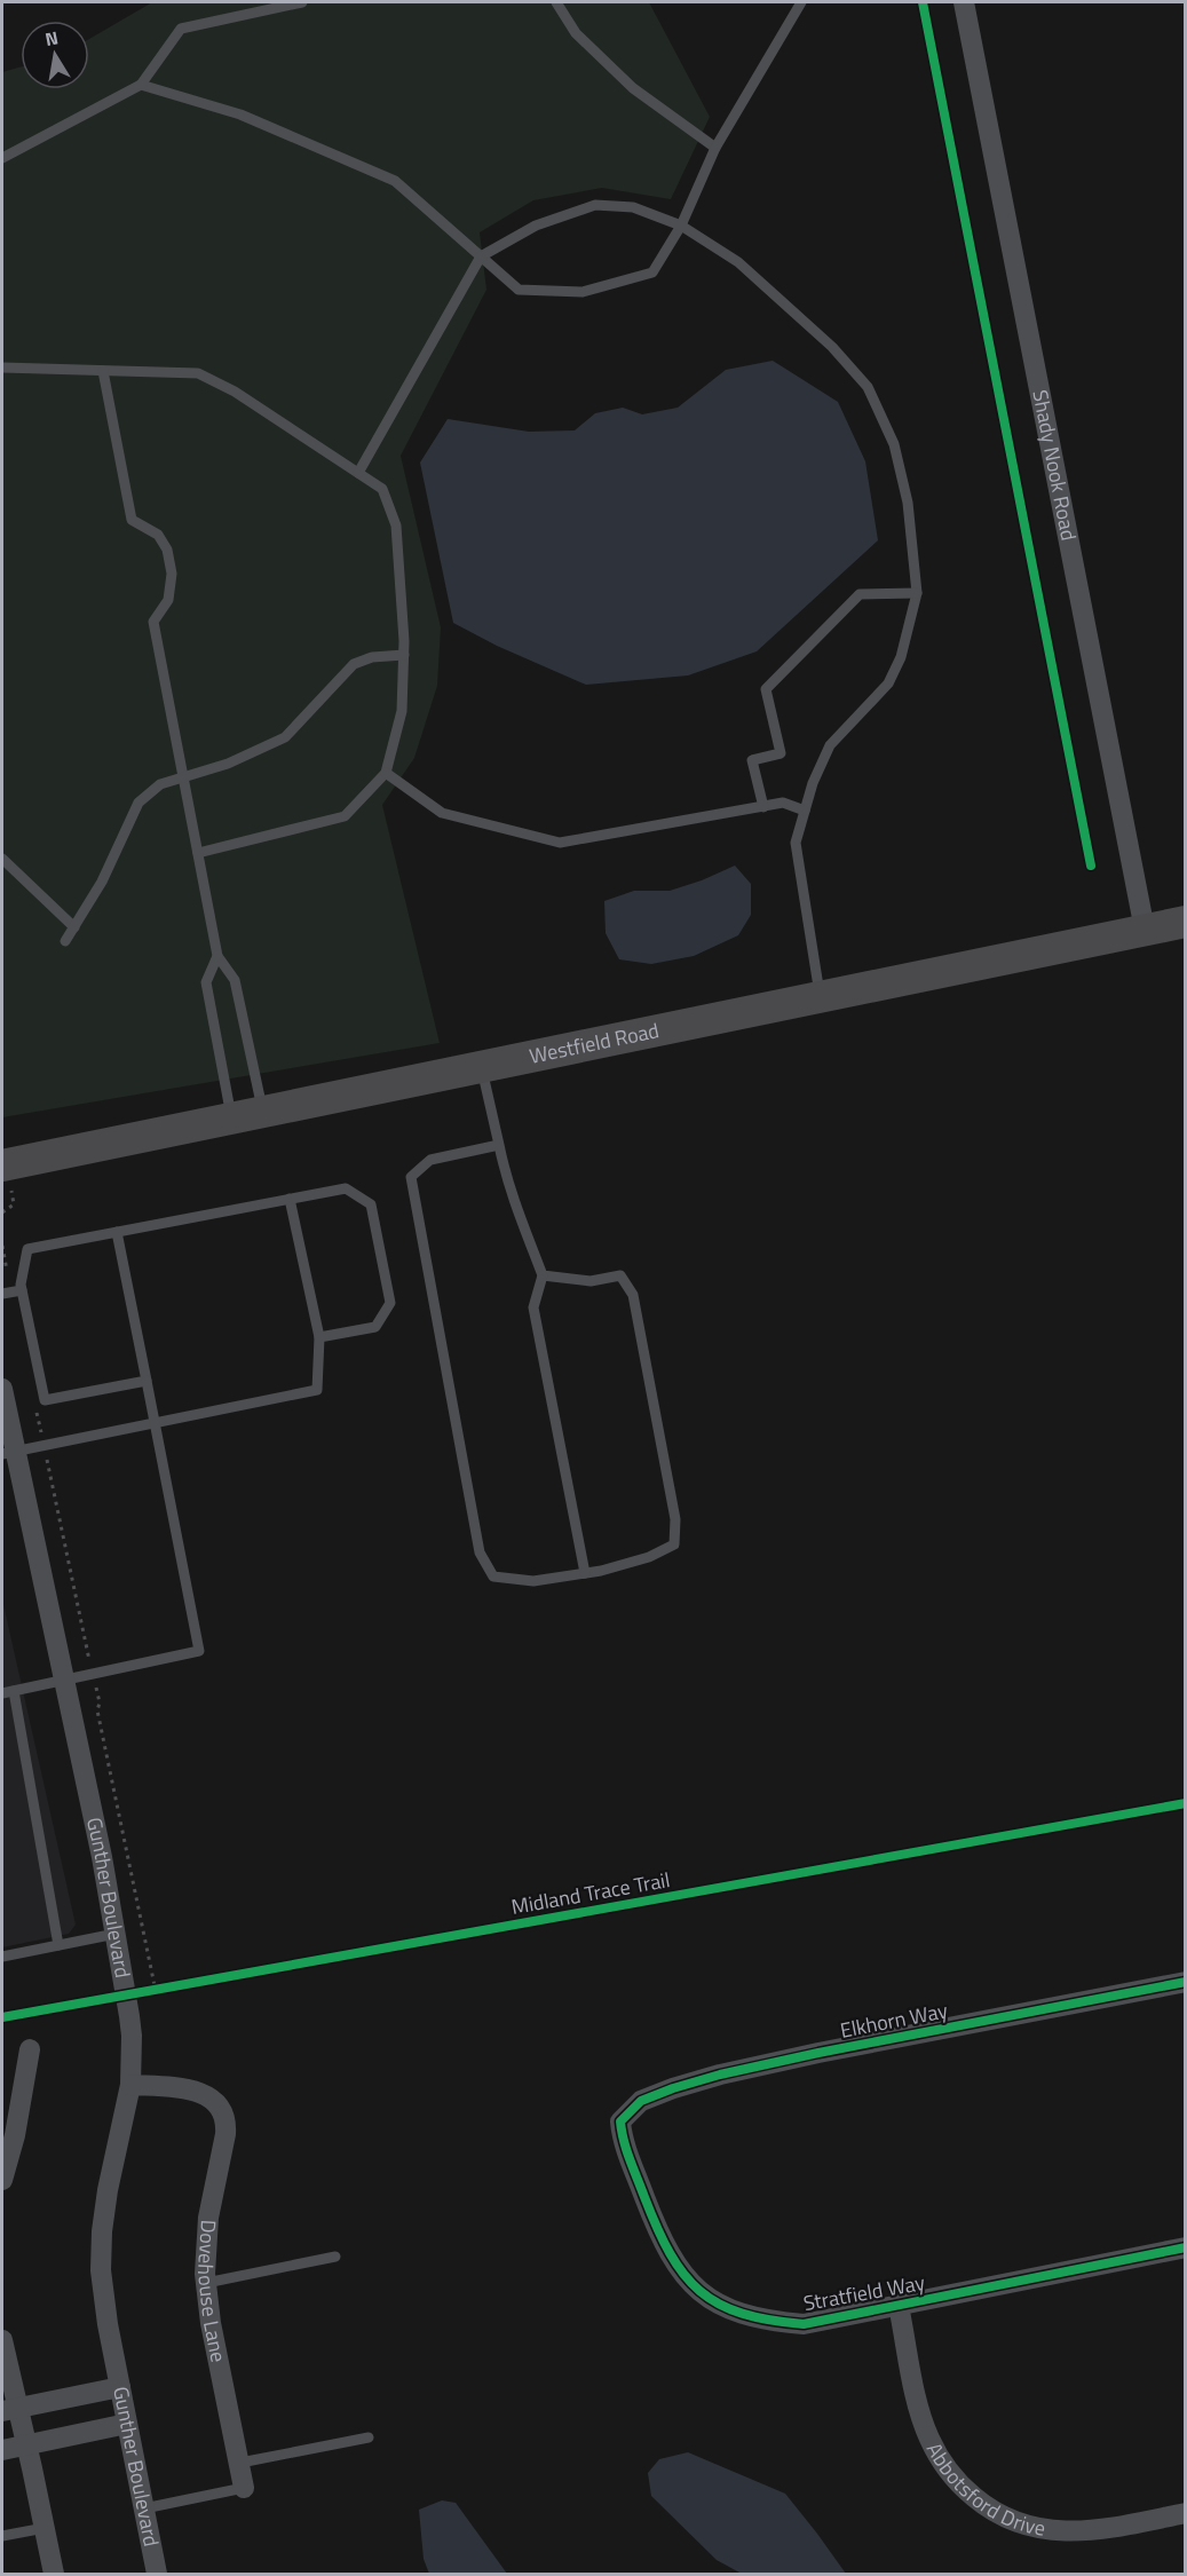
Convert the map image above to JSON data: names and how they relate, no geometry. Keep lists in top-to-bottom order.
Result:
{
  "streets": {
    "main road": ["Westfield Road"],
    "street": [
      "Shady Nook Road",
      "Gunther Boulevard",
      "Elkhorn Way",
      "Dovehouse Lane",
      "Stratfield Way",
      "Abbotsford Drive"
    ],
    "cycle path": ["Midland Trace Trail"]
  },
  "crossings": [
    ["Shady Nook Road", "Westfield Road"],
    ["Gunther Boulevard", "Dovehouse Lane"],
    ["Elkhorn Way", "Stratfield Way"],
    ["Stratfield Way", "Abbotsford Drive"]
  ],
  "north": "top"
}
